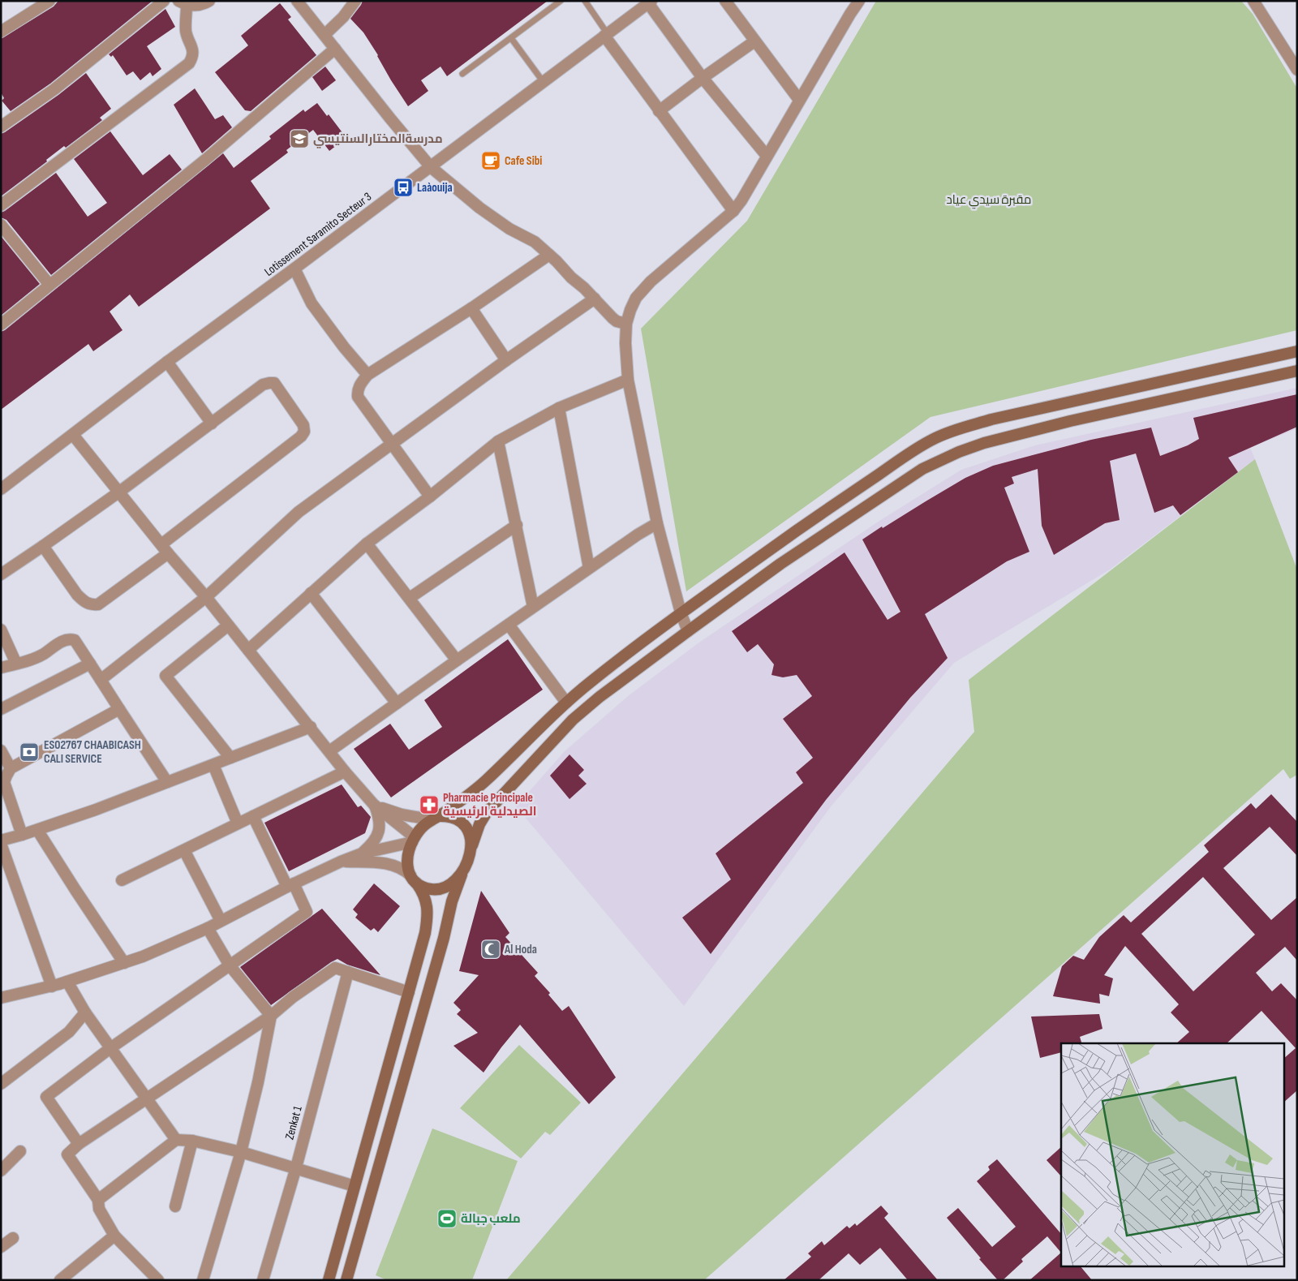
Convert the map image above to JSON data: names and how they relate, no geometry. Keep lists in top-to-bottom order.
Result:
{
  "streets": {
    "street": ["Lotissement Saramito Secteur 3", "Zenkat 1"]
  },
  "parks": ["مقبرة سيدي عياد"],
  "places": {
    "school or university": ["مدرسةالمختارالسنتيسي"],
    "cafe": ["Cafe Sibi"],
    "bus stop": ["Laàouija"],
    "bank": ["ES02767 CHAABICASH CALI SERVICE"],
    "pharmacy": ["Pharmacie Principale الصيدلية الرئيسية"],
    "mosque": ["Al Hoda"],
    "sports": ["ملعب جبالة"]
  }
}
